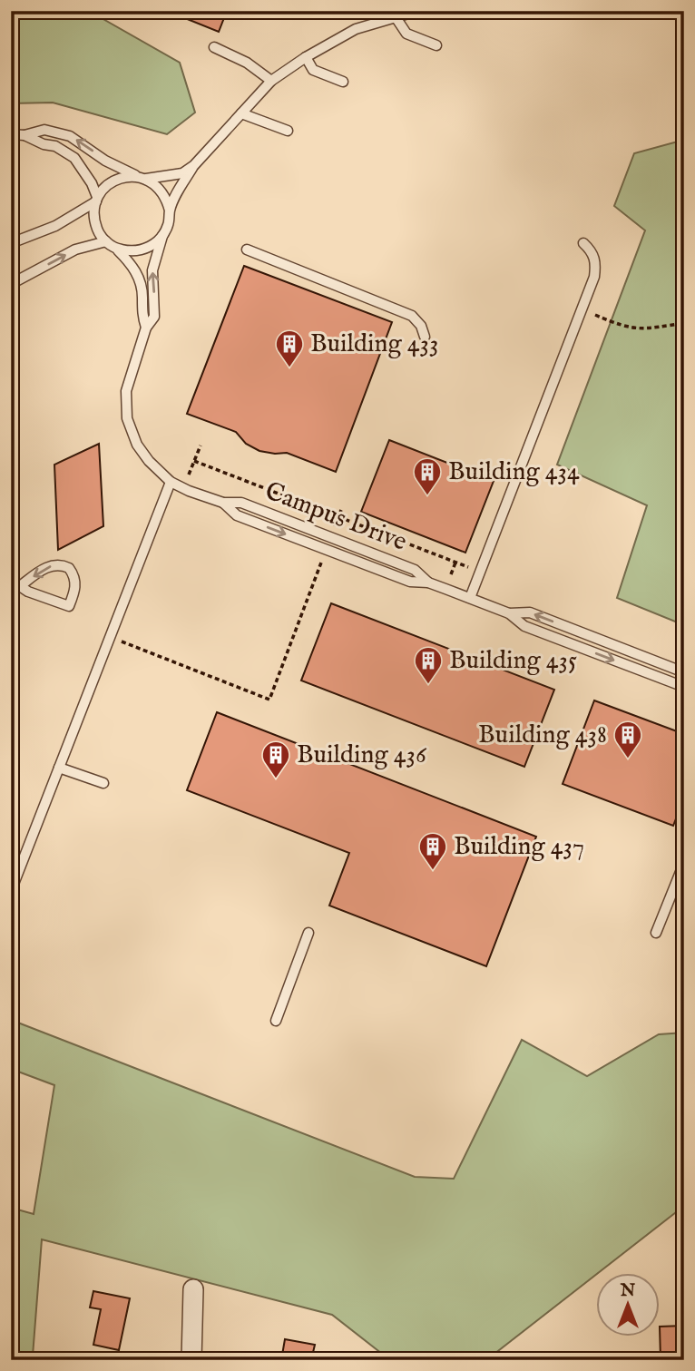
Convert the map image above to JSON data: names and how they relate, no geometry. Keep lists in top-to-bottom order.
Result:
{
  "streets": {
    "lane": ["Campus Drive"]
  },
  "places": {
    "building": [
      "Building 433",
      "Building 434",
      "Building 435",
      "Building 438",
      "Building 436",
      "Building 437"
    ]
  },
  "north": "top"
}
